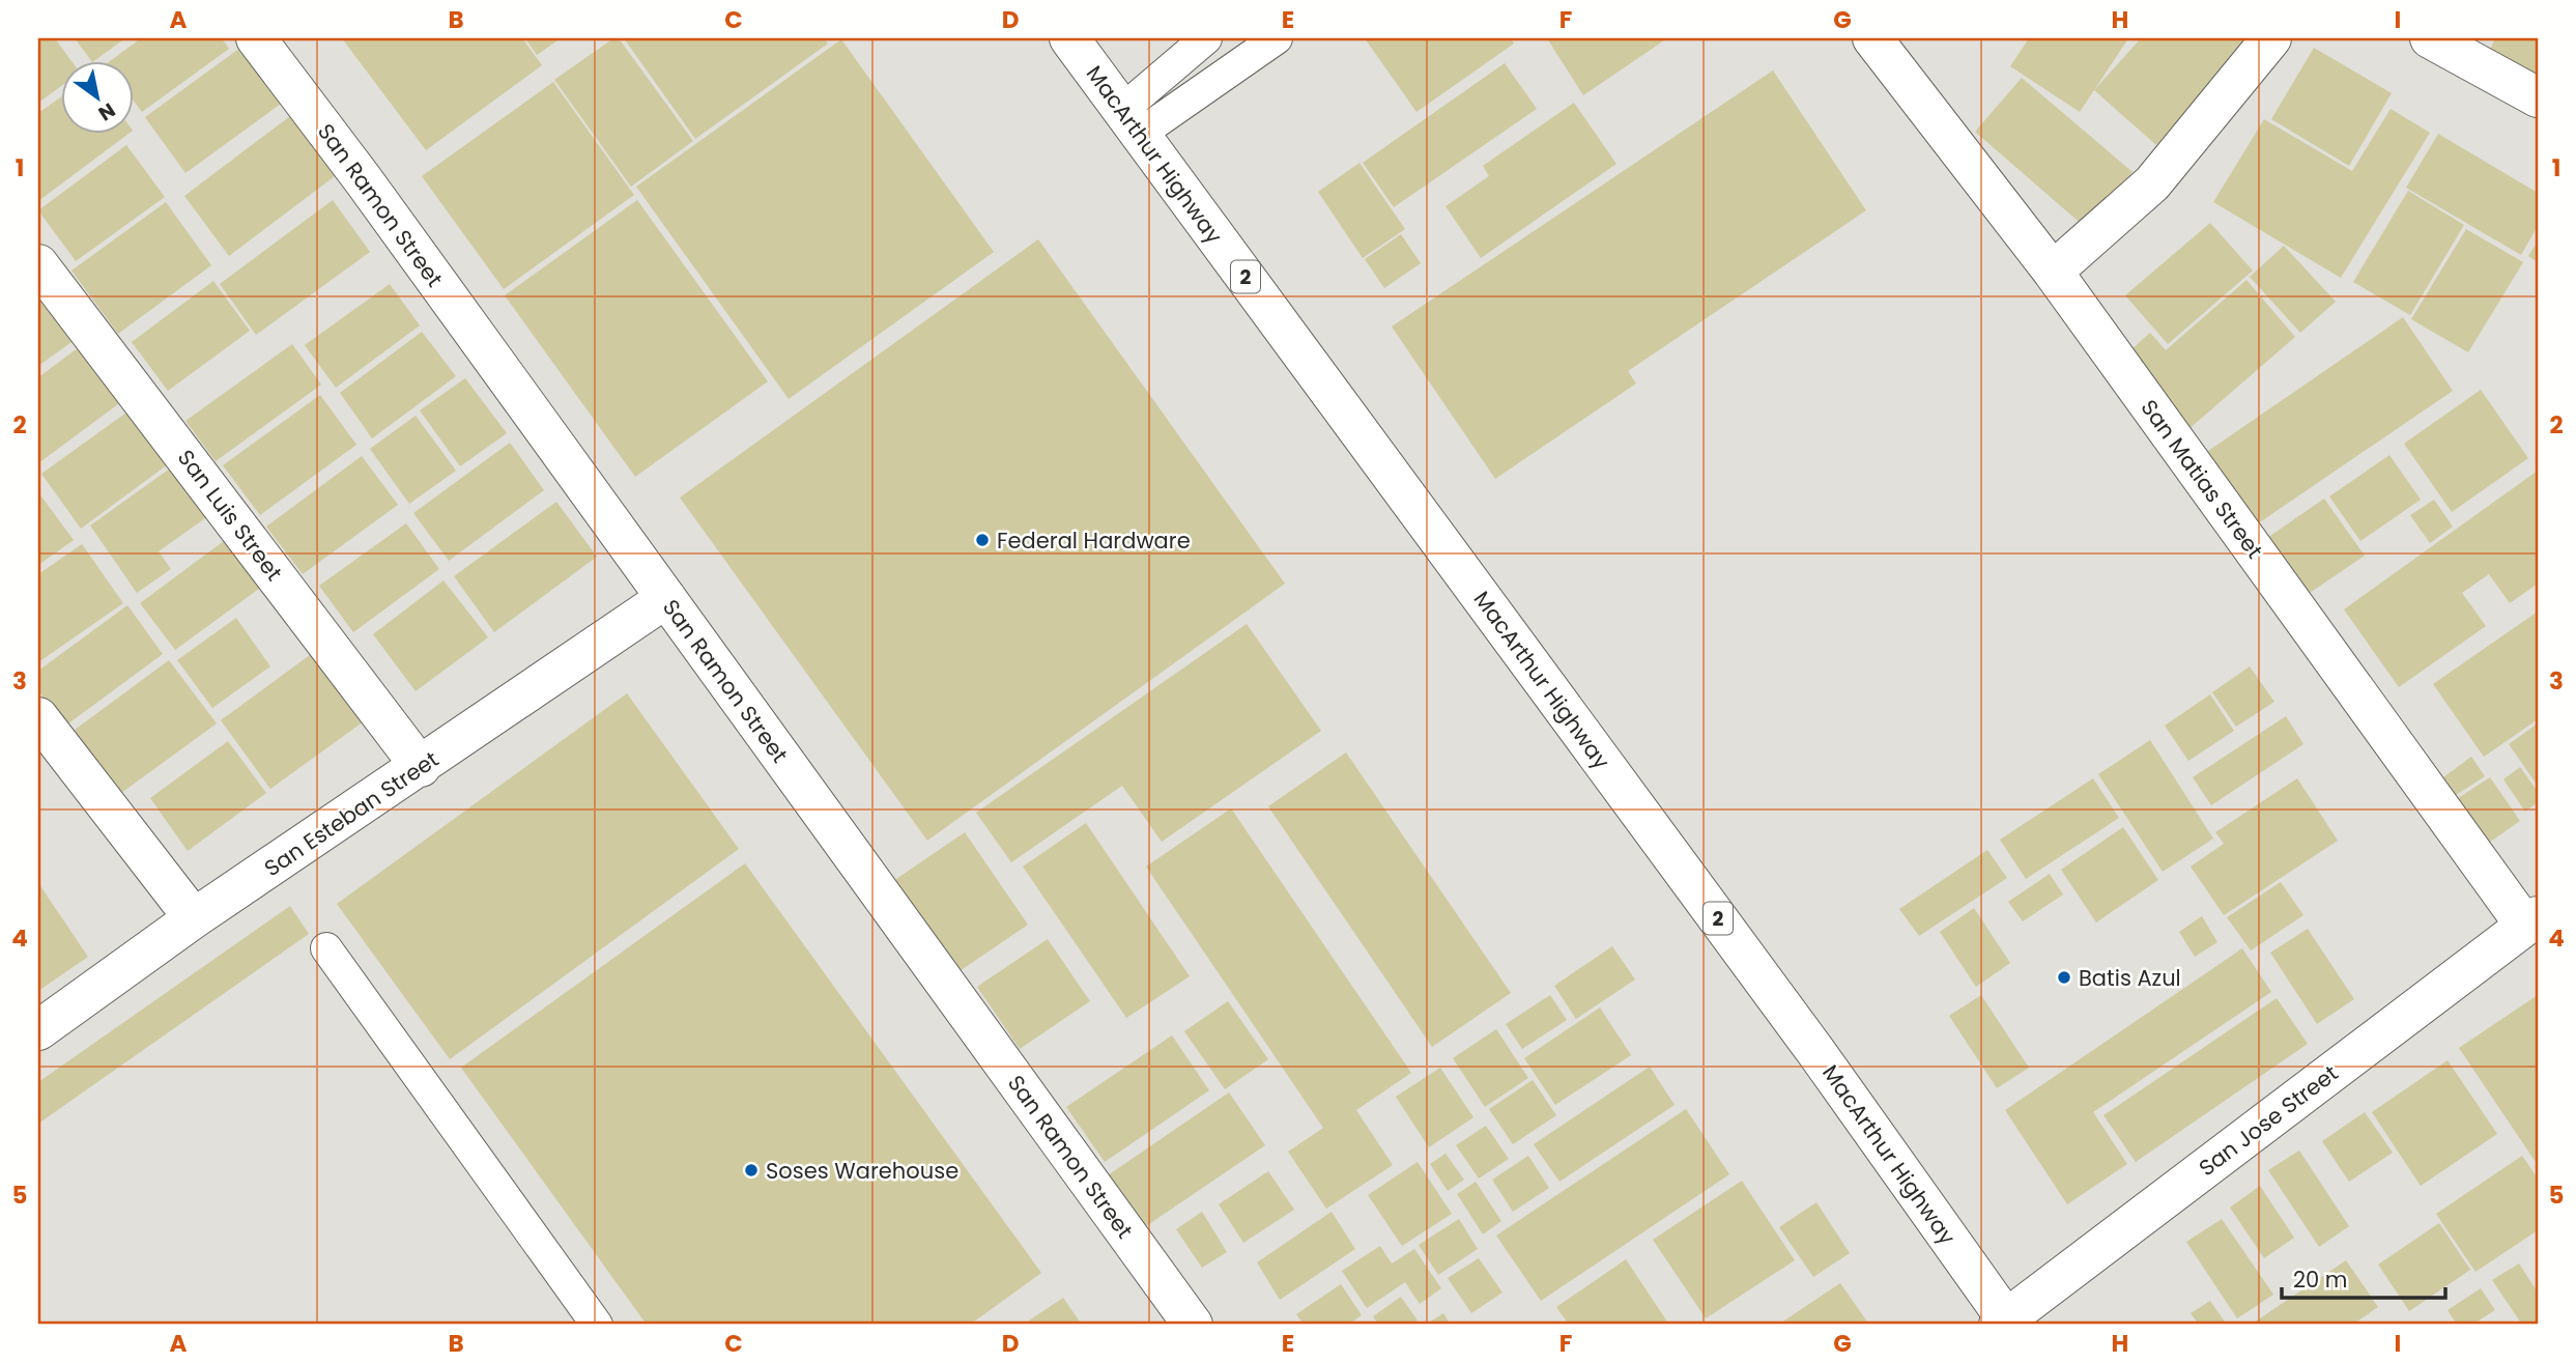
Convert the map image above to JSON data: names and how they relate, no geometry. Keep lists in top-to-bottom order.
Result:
{
  "streets": {
    "main road": [
      "MacArthur Highway",
      "San Ramon Street",
      "2",
      "San Matias Street",
      "San Luis Street",
      "San Esteban Street",
      "San Jose Street"
    ]
  },
  "crossings": [
    ["MacArthur Highway", "San Jose Street"],
    ["San Ramon Street", "San Esteban Street"],
    ["San Matias Street", "San Jose Street"],
    ["San Luis Street", "San Esteban Street"]
  ],
  "places": ["Federal Hardware", "Batis Azul", "Soses Warehouse"],
  "scale_bar": "20 m",
  "north": "bottom right",
  "grid": {
    "columns": [
      "A",
      "B",
      "C",
      "D",
      "E",
      "F",
      "G",
      "H",
      "I"
    ],
    "rows": [
      "1",
      "2",
      "3",
      "4",
      "5"
    ]
  }
}
